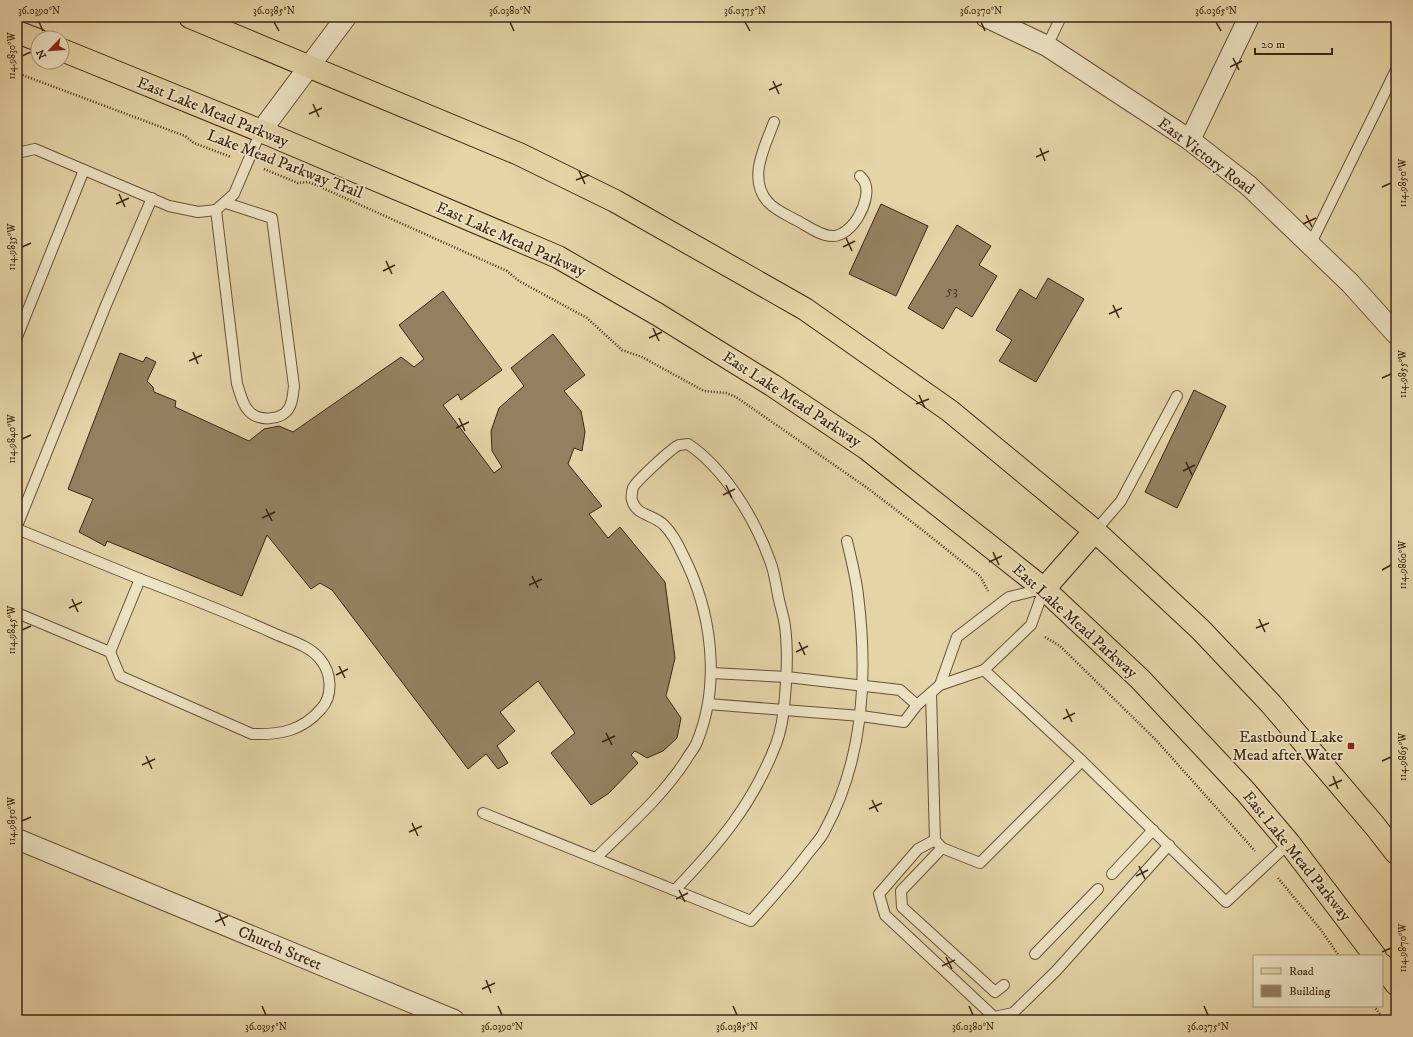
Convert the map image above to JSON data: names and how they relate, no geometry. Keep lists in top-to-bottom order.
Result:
{
  "streets": {
    "main road": ["East Lake Mead Parkway"],
    "street": ["East Victory Road", "Church Street"],
    "path": ["Lake Mead Parkway Trail"]
  },
  "places": {
    "transit": ["Eastbound Lake Mead after Water"]
  },
  "house_numbers": ["53"],
  "legend": ["Road", "Building"],
  "scale_bar": "20 m",
  "north": "bottom left",
  "coordinates": [
    "36.0390°N",
    "36.0385°N",
    "36.0380°N",
    "36.0375°N",
    "36.0370°N",
    "36.0365°N",
    "114.9830°W",
    "114.9850°W",
    "114.9835°W",
    "114.9855°W",
    "114.9840°W",
    "114.9860°W",
    "114.9845°W",
    "114.9865°W",
    "114.9870°W",
    "36.0395°N"
  ]
}
